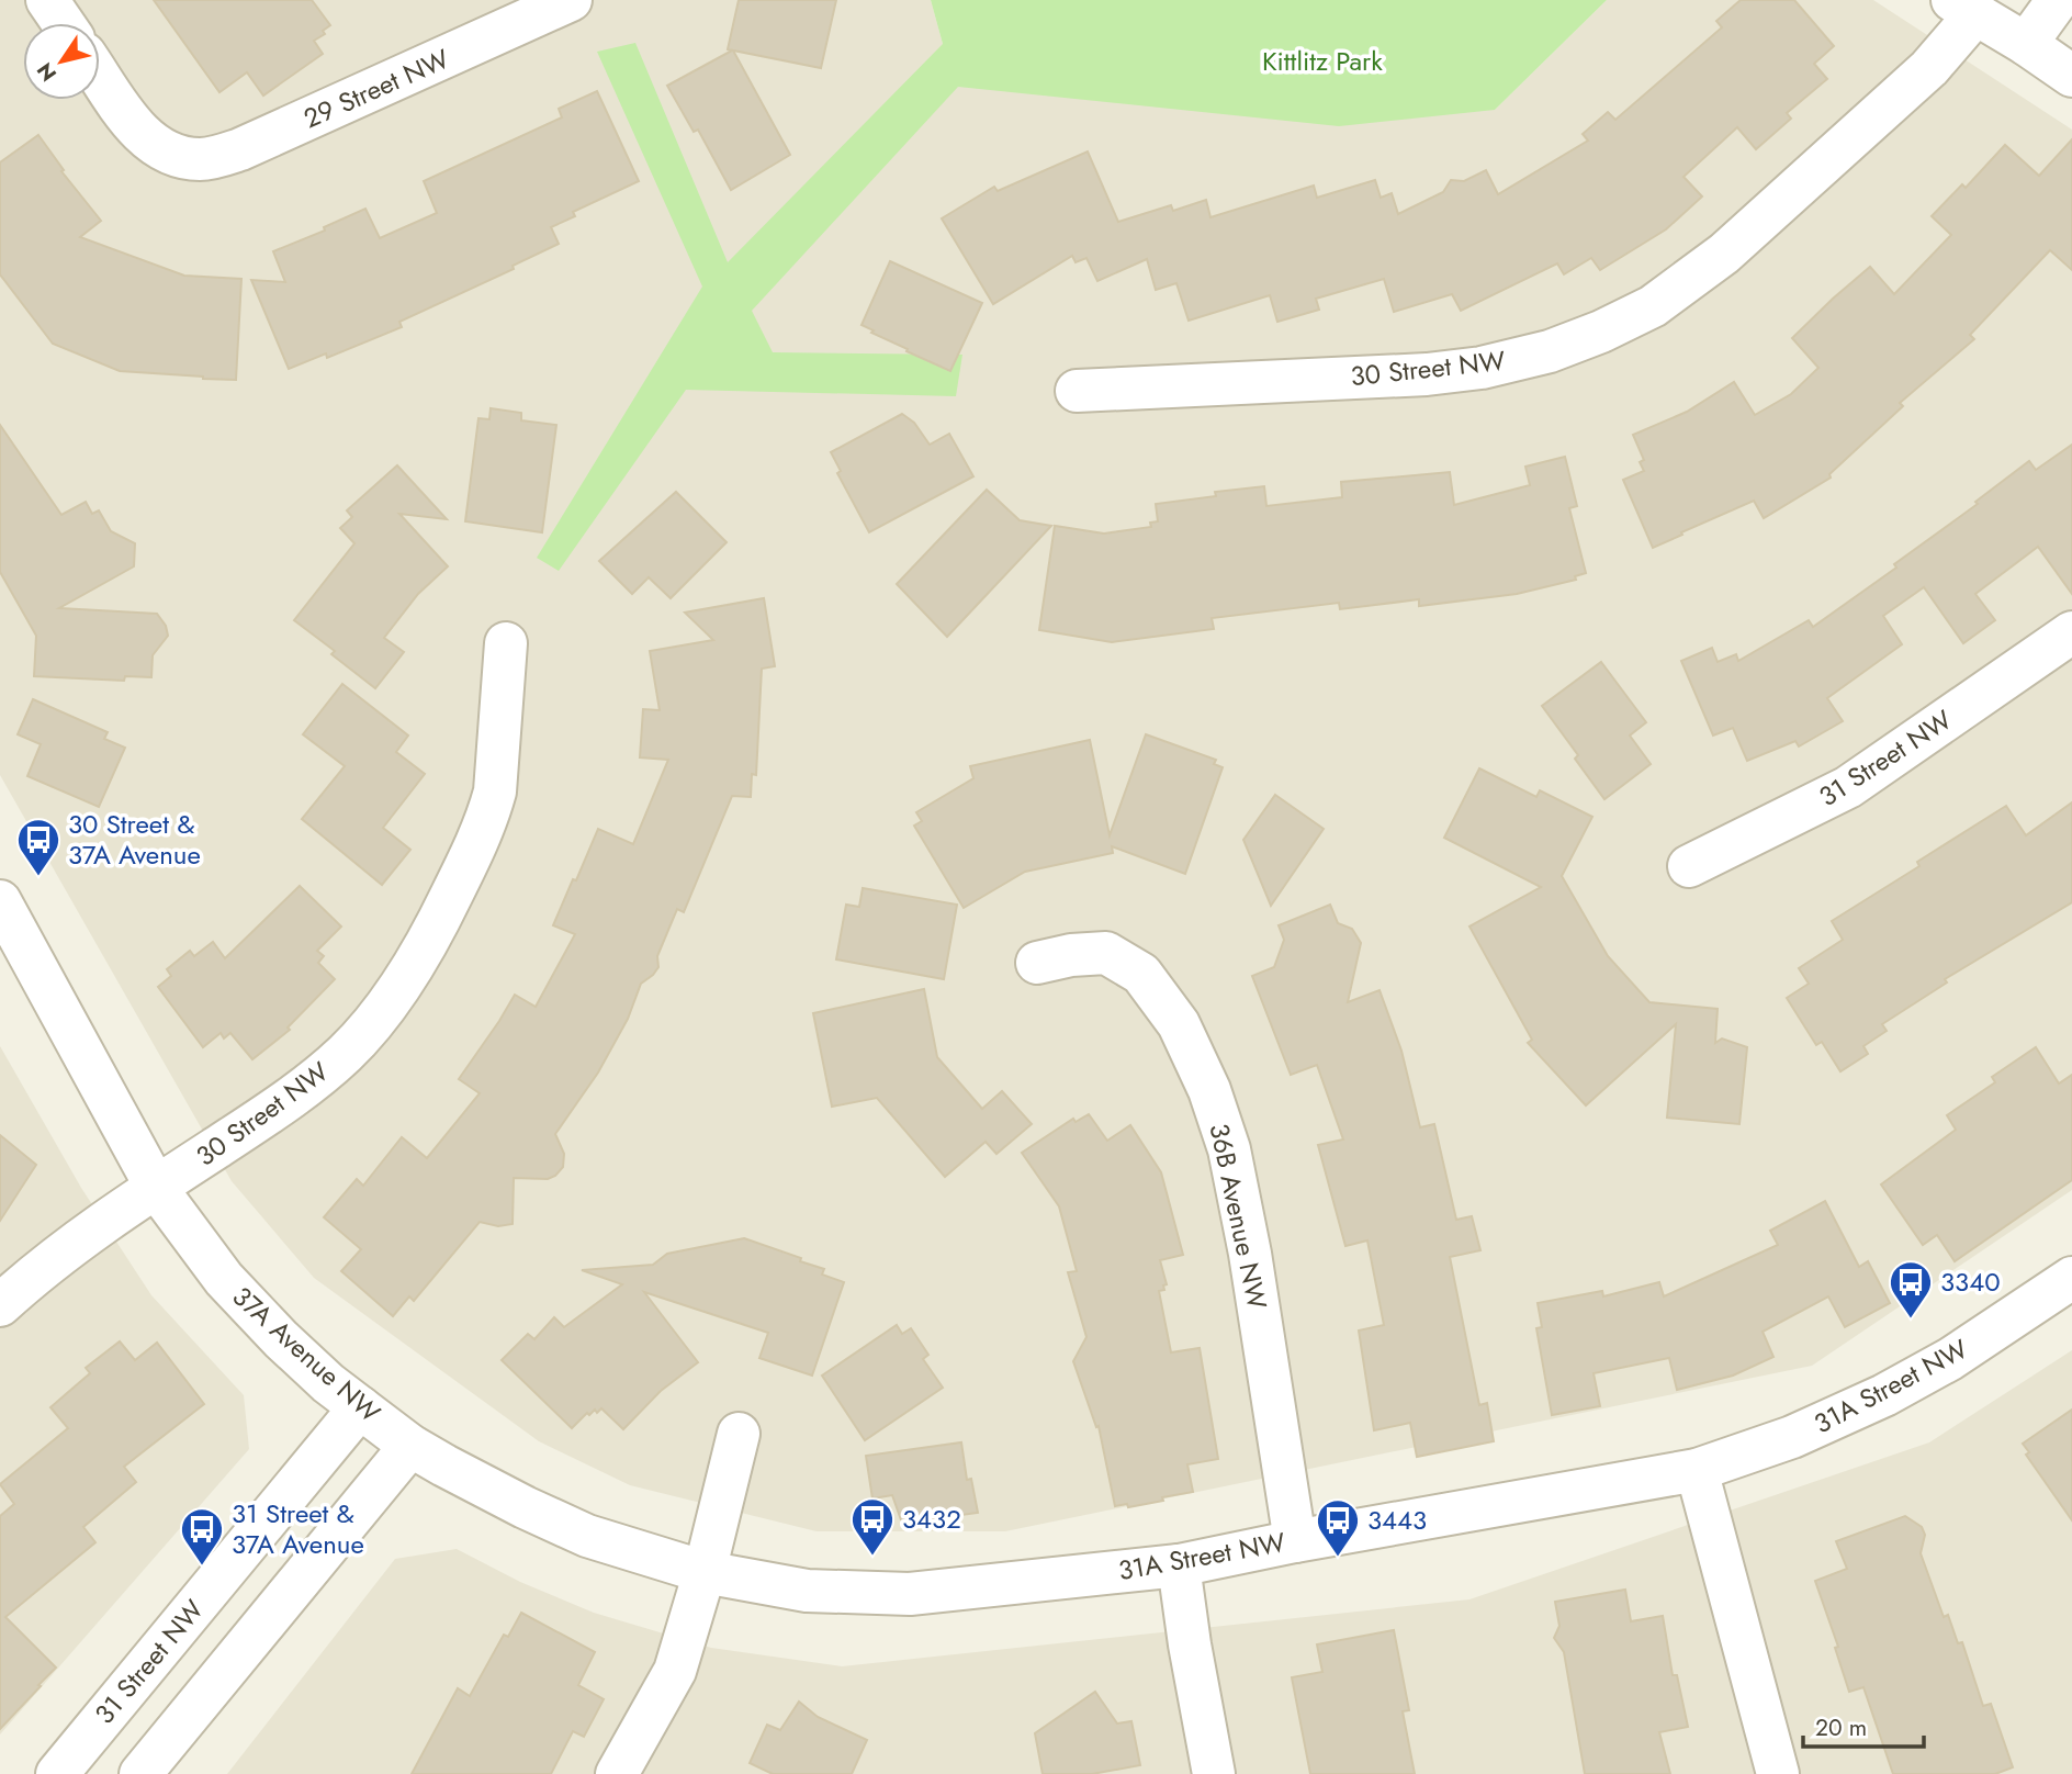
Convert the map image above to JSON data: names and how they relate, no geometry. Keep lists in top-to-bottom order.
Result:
{
  "streets": {
    "street": [
      "29 Street NW",
      "30 Street NW",
      "31 Street NW",
      "36B Avenue NW",
      "37A Avenue NW",
      "31A Street NW"
    ]
  },
  "crossings": [
    ["30 Street NW", "37A Avenue NW"],
    ["31 Street NW", "37A Avenue NW"],
    ["36B Avenue NW", "31A Street NW"],
    ["37A Avenue NW", "31A Street NW"]
  ],
  "parks": ["Kittlitz Park"],
  "places": {
    "bus stop": [
      "30 Street & 37A Avenue",
      "3340",
      "3432",
      "3443",
      "31 Street & 37A Avenue"
    ]
  },
  "scale_bar": "20 m",
  "north": "bottom left"
}
